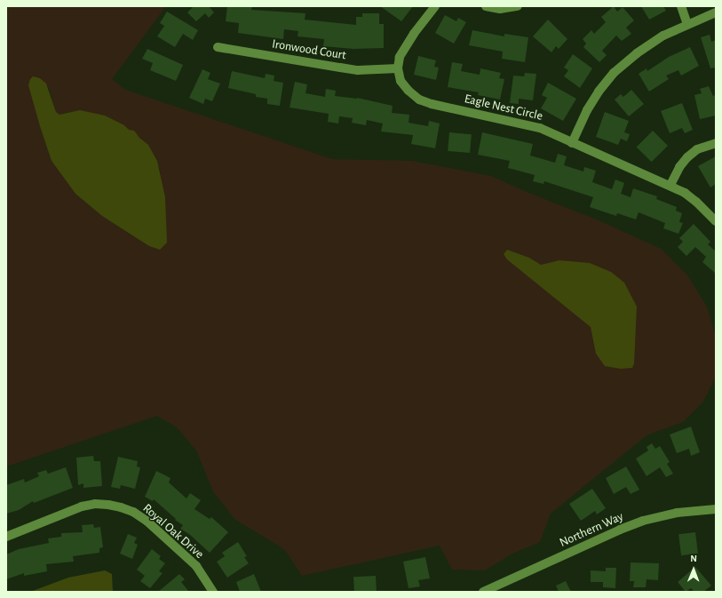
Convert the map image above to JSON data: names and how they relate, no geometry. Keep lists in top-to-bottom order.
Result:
{
  "streets": {
    "street": [
      "Ironwood Court",
      "Eagle Nest Circle",
      "Northern Way",
      "Royal Oak Drive"
    ]
  },
  "crossings": [
    ["Ironwood Court", "Eagle Nest Circle"]
  ],
  "north": "top"
}
